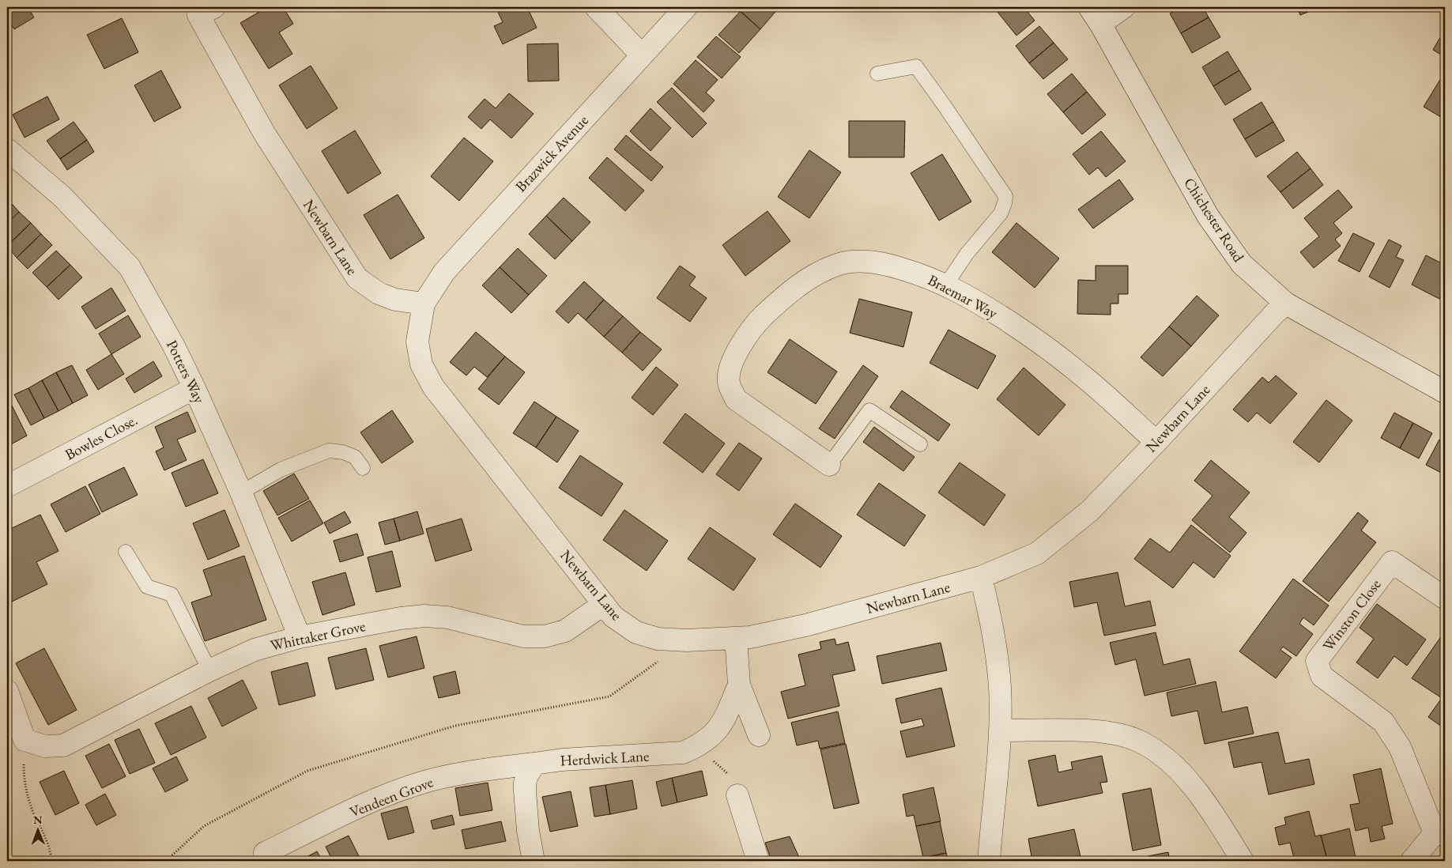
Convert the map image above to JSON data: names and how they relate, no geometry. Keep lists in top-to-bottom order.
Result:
{
  "streets": {
    "street": [
      "Brazwick Avenue",
      "Chichester Road",
      "Newbarn Lane",
      "Braemar Way",
      "Potters Way",
      "Bowles Close.",
      "Winston Close",
      "Whittaker Grove",
      "Herdwick Lane",
      "Vendeen Grove"
    ]
  },
  "crossings": [
    ["Brazwick Avenue", "Newbarn Lane"],
    ["Chichester Road", "Newbarn Lane"],
    ["Newbarn Lane", "Braemar Way"],
    ["Newbarn Lane", "Whittaker Grove"],
    ["Potters Way", "Bowles Close."],
    ["Potters Way", "Whittaker Grove"],
    ["Herdwick Lane", "Vendeen Grove"]
  ],
  "north": "top"
}
